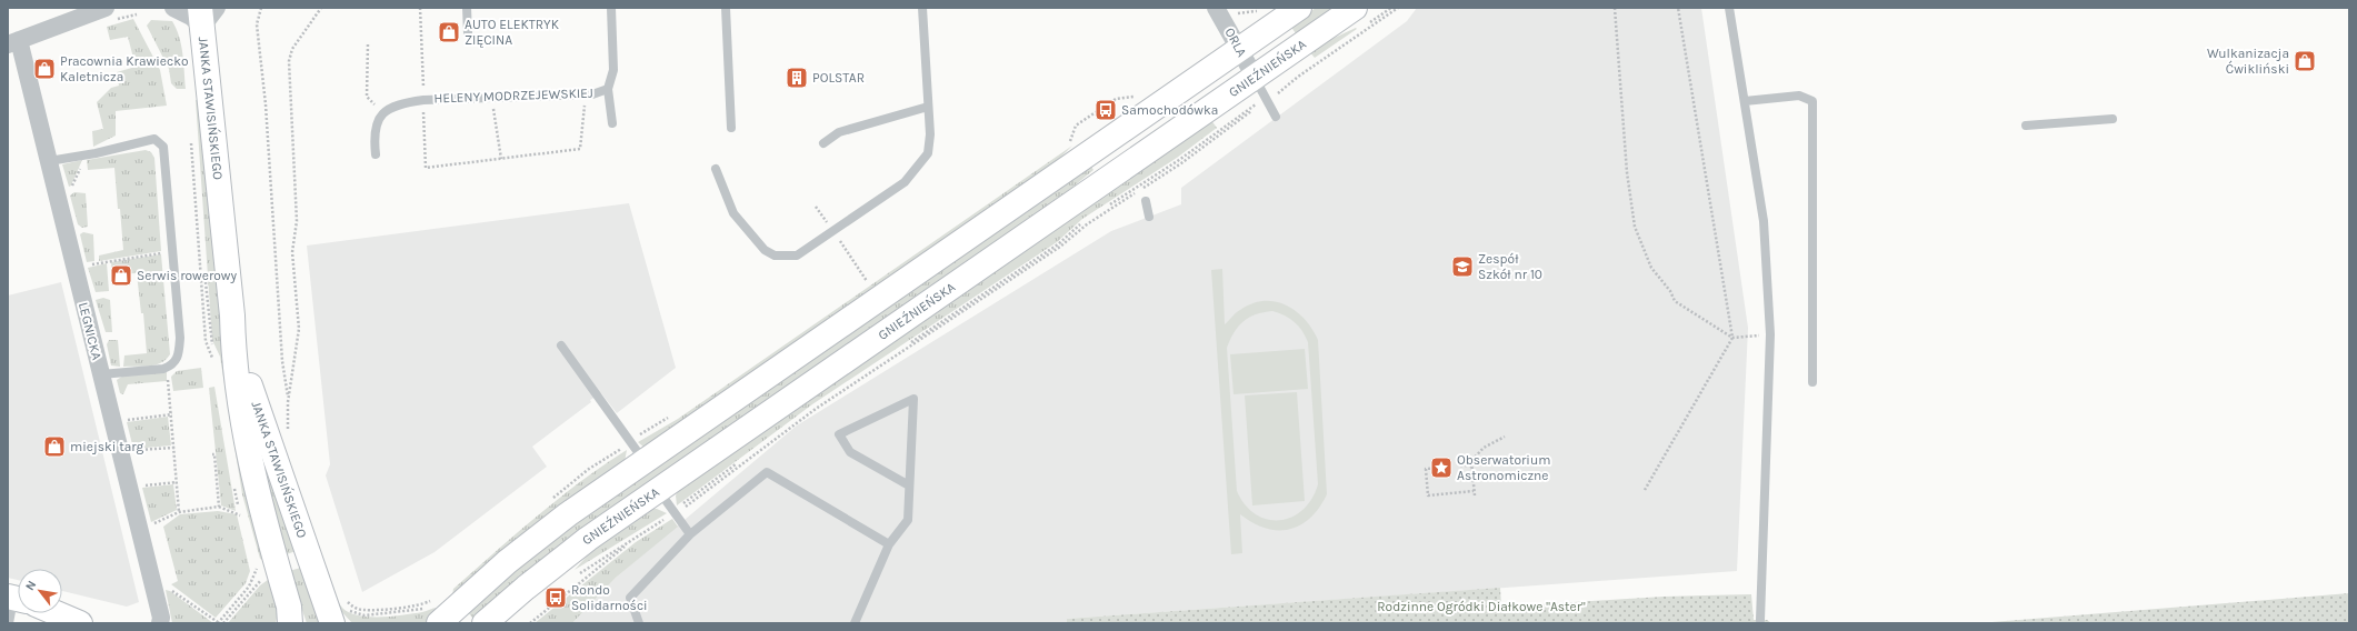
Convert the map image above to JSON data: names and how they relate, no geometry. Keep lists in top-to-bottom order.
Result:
{
  "streets": {
    "street": [
      "ORLA",
      "GNIEŹNIEŃSKA",
      "JANKA STAWISIŃSKIEGO",
      "LEGNICKA"
    ],
    "lane": ["HELENY MODRZEJEWSKIEJ"]
  },
  "crossings": [
    ["ORLA", "GNIEŹNIEŃSKA"]
  ],
  "parks": ["Rodzinne Ogródki Diałkowe \"Aster\""],
  "places": {
    "shop": [
      "AUTO ELEKTRYK ZIĘCINA",
      "Wulkanizacja Ćwikliński",
      "Pracownia Krawiecko Kaletnicza",
      "Serwis rowerowy",
      "miejski targ"
    ],
    "building": ["POLSTAR"],
    "bus stop": ["Samochodówka", "Rondo Solidarności"],
    "school or university": ["Zespół Szkół nr 10"],
    "place": ["Obserwatorium Astronomiczne"]
  },
  "north": "top left"
}
